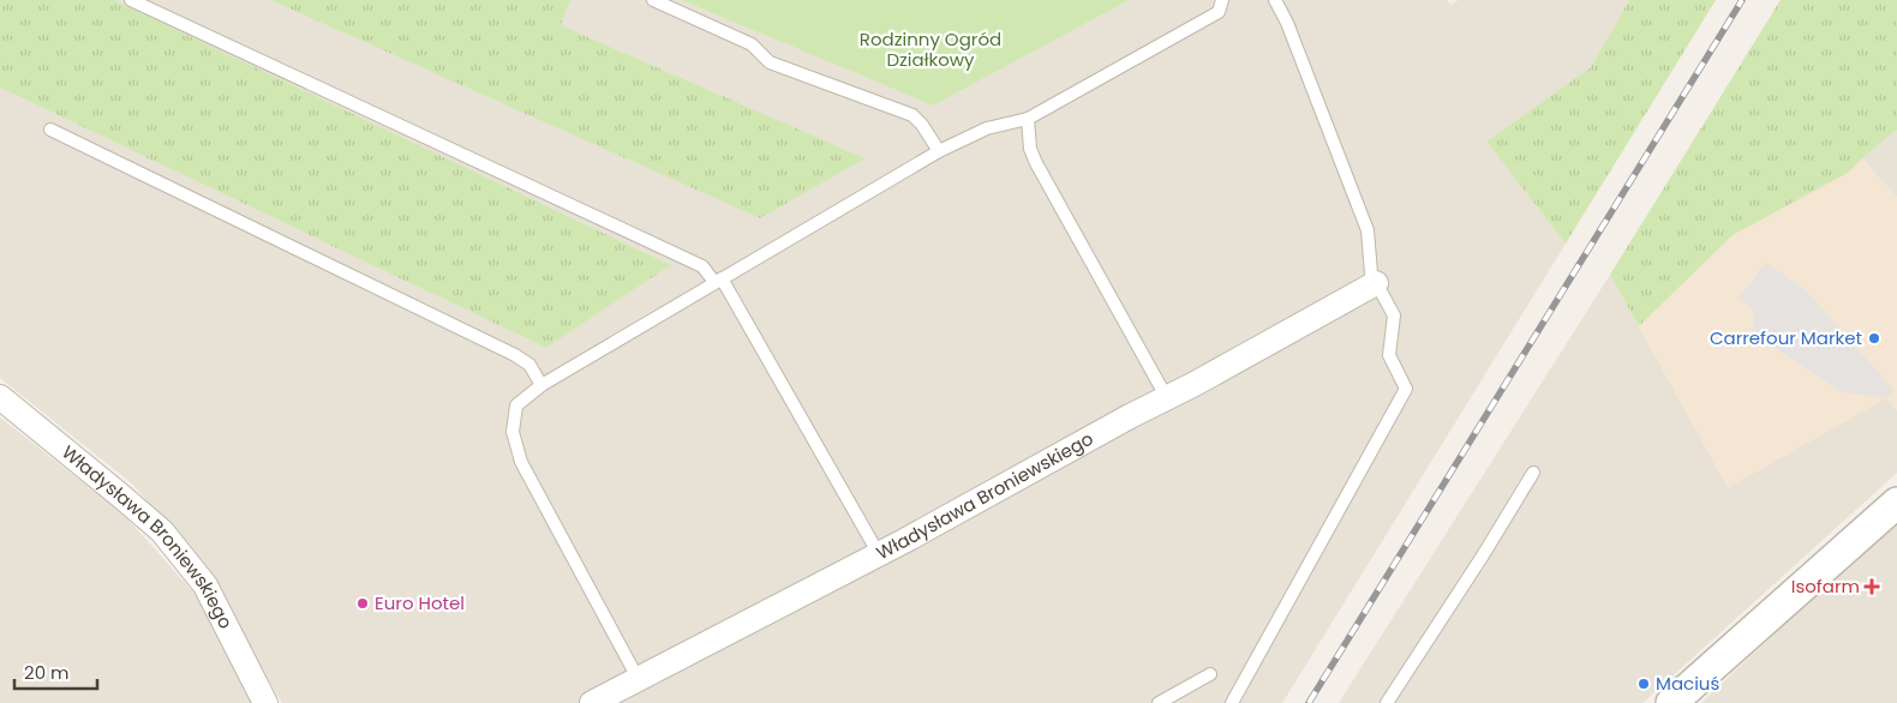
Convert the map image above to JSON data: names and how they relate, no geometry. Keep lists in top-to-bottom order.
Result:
{
  "streets": {
    "street": ["Władysława Broniewskiego"]
  },
  "parks": ["Rodzinny Ogród Działkowy"],
  "places": {
    "other": ["Carrefour Market", "Euro Hotel", "Maciuś"],
    "health": ["Isofarm"]
  },
  "scale_bar": "20 m"
}
